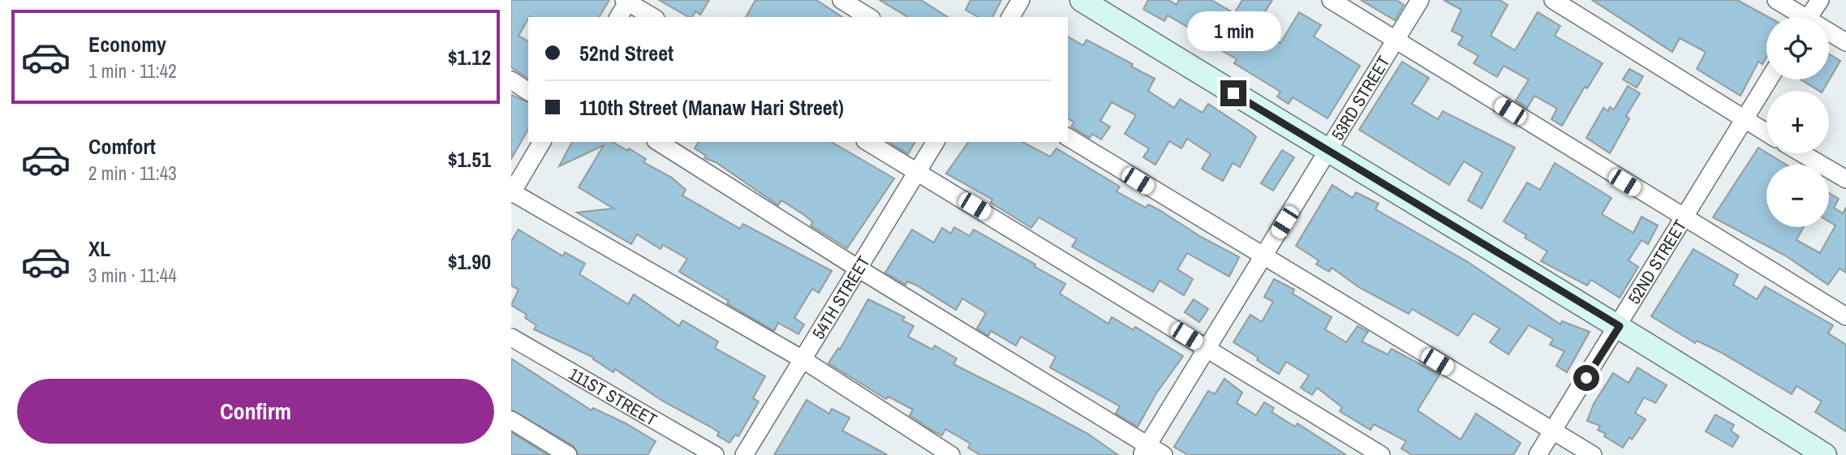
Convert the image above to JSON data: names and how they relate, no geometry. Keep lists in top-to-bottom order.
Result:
{
  "streets": {
    "street": [
      "53RD STREET",
      "52ND STREET",
      "54TH STREET",
      "111ST STREET"
    ]
  },
  "page": {
    "list": [
      {
        "name": "Economy",
        "note": "1 min · 11:42",
        "value": "$1.12"
      },
      {
        "name": "Comfort",
        "note": "2 min · 11:43",
        "value": "$1.51"
      },
      {
        "name": "XL",
        "note": "3 min · 11:44",
        "value": "$1.90"
      }
    ],
    "bubble": "1 min",
    "map_buttons": ["+", "−"],
    "banner": ["52nd Street", "110th Street (Manaw Hari Street)"],
    "buttons": "Confirm"
  }
}
